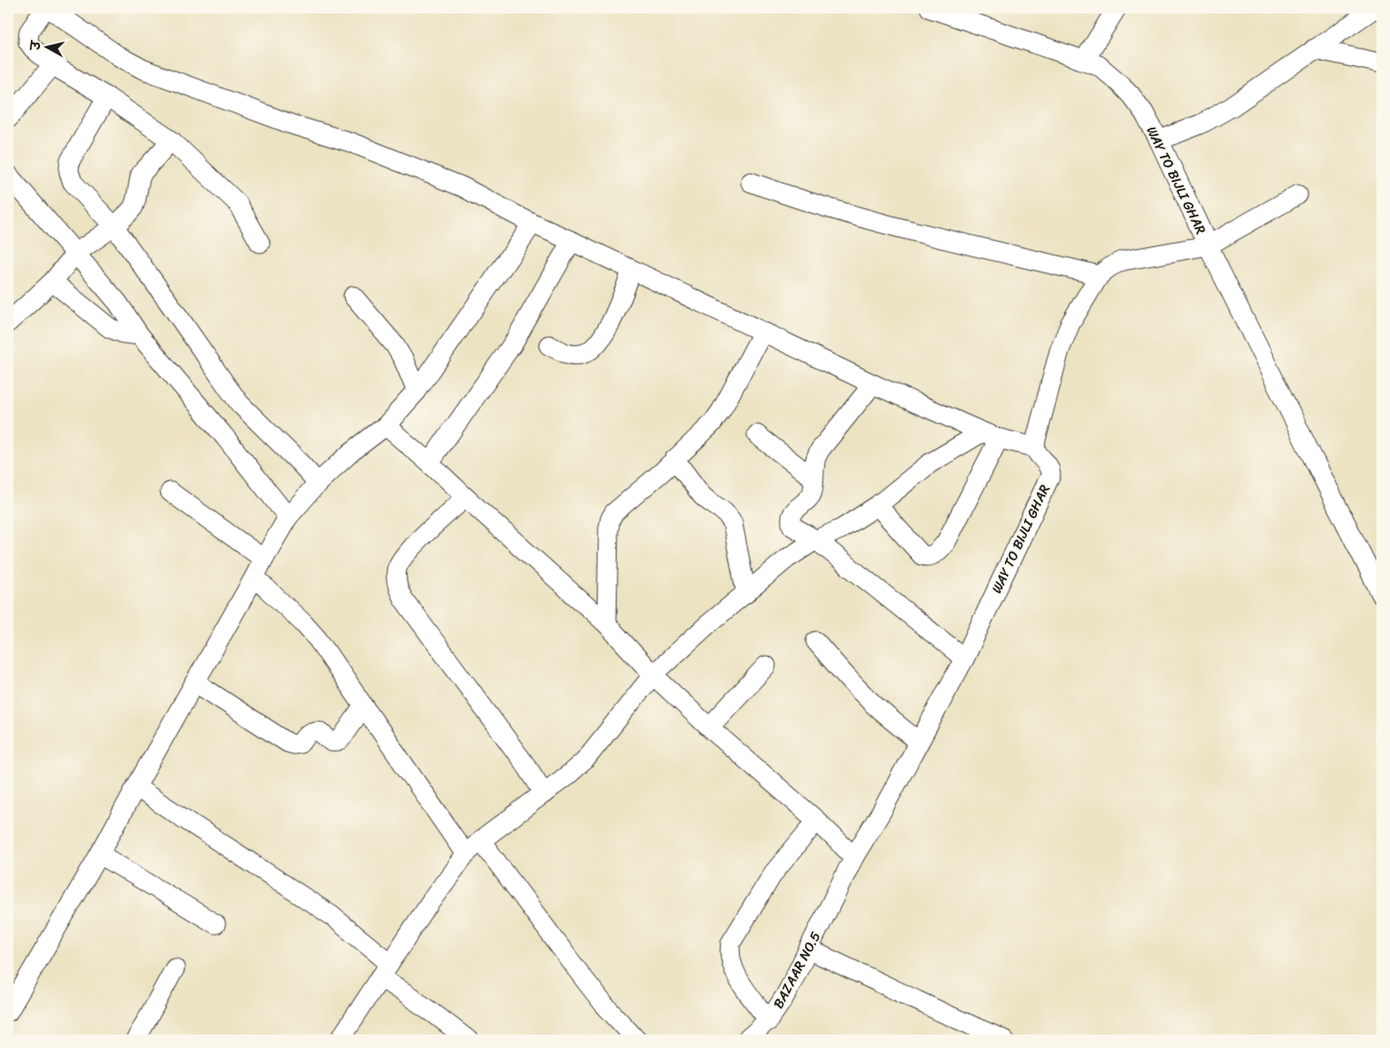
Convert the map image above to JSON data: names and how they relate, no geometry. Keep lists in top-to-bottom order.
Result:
{
  "streets": {
    "street": ["WAY TO BIJLI GHAR", "BAZAAR NO.5"]
  },
  "crossings": [
    ["WAY TO BIJLI GHAR", "BAZAAR NO.5"]
  ],
  "north": "left"
}
